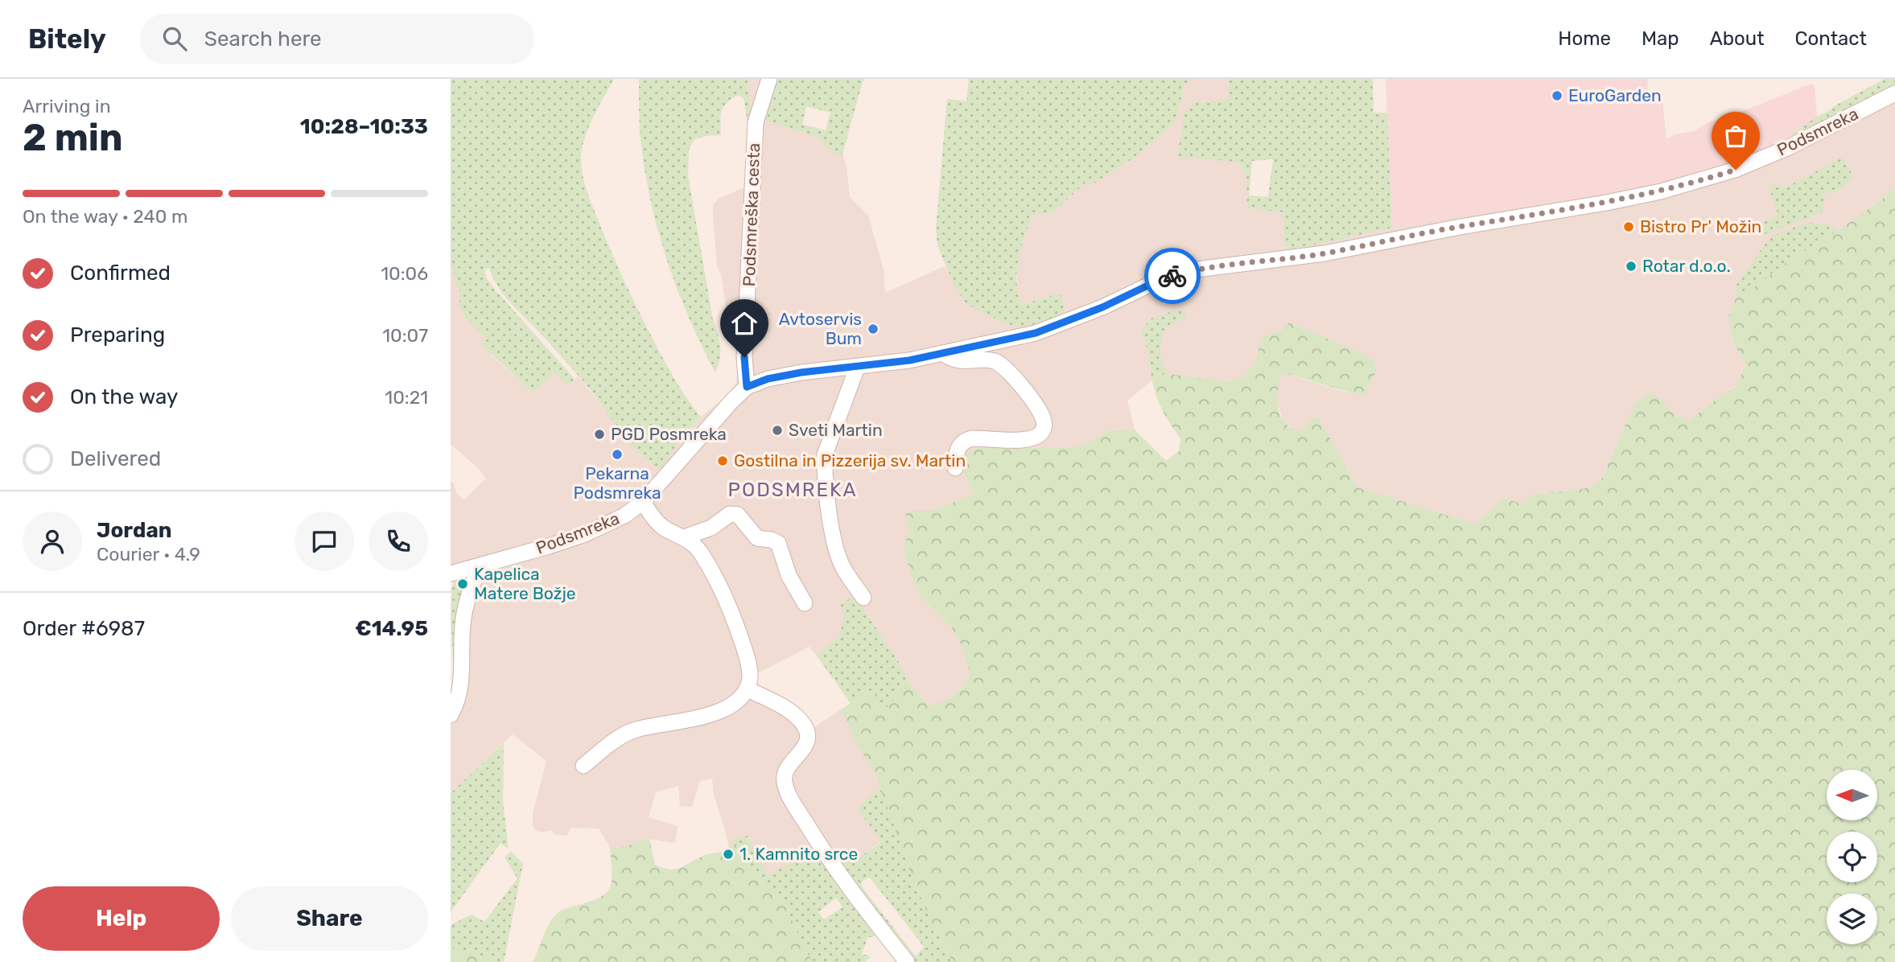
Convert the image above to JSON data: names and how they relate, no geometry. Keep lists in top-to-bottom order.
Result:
{
  "streets": {
    "street": ["Podsmreka", "Podsmreška cesta"]
  },
  "crossings": [
    ["Podsmreka", "Podsmreška cesta"]
  ],
  "districts": ["PODSMREKA"],
  "places": [
    "EuroGarden",
    "Bistro Pr' Možin",
    "Rotar d.o.o.",
    "Avtoservis Bum",
    "Sveti Martin",
    "PGD Posmreka",
    "Pekarna Podsmreka",
    "Gostilna in Pizzerija sv. Martin",
    "Kapelica Matere Božje",
    "1. Kamnito srce"
  ],
  "north": "left",
  "page": {
    "header": "Bitely",
    "search": "Search here",
    "nav": [
      "Home",
      "Map",
      "About",
      "Contact"
    ],
    "heading": ["2 min", "Arriving in", "10:28–10:33"],
    "panel": [
      "Jordan",
      "Courier · 4.9",
      "Order #6987",
      "€14.95"
    ],
    "bar": "On the way · 240 m",
    "list": [
      ["Confirmed", "10:06"],
      ["Preparing", "10:07"],
      ["On the way", "10:21"],
      "Delivered"
    ],
    "buttons": ["Help", "Share"]
  }
}
